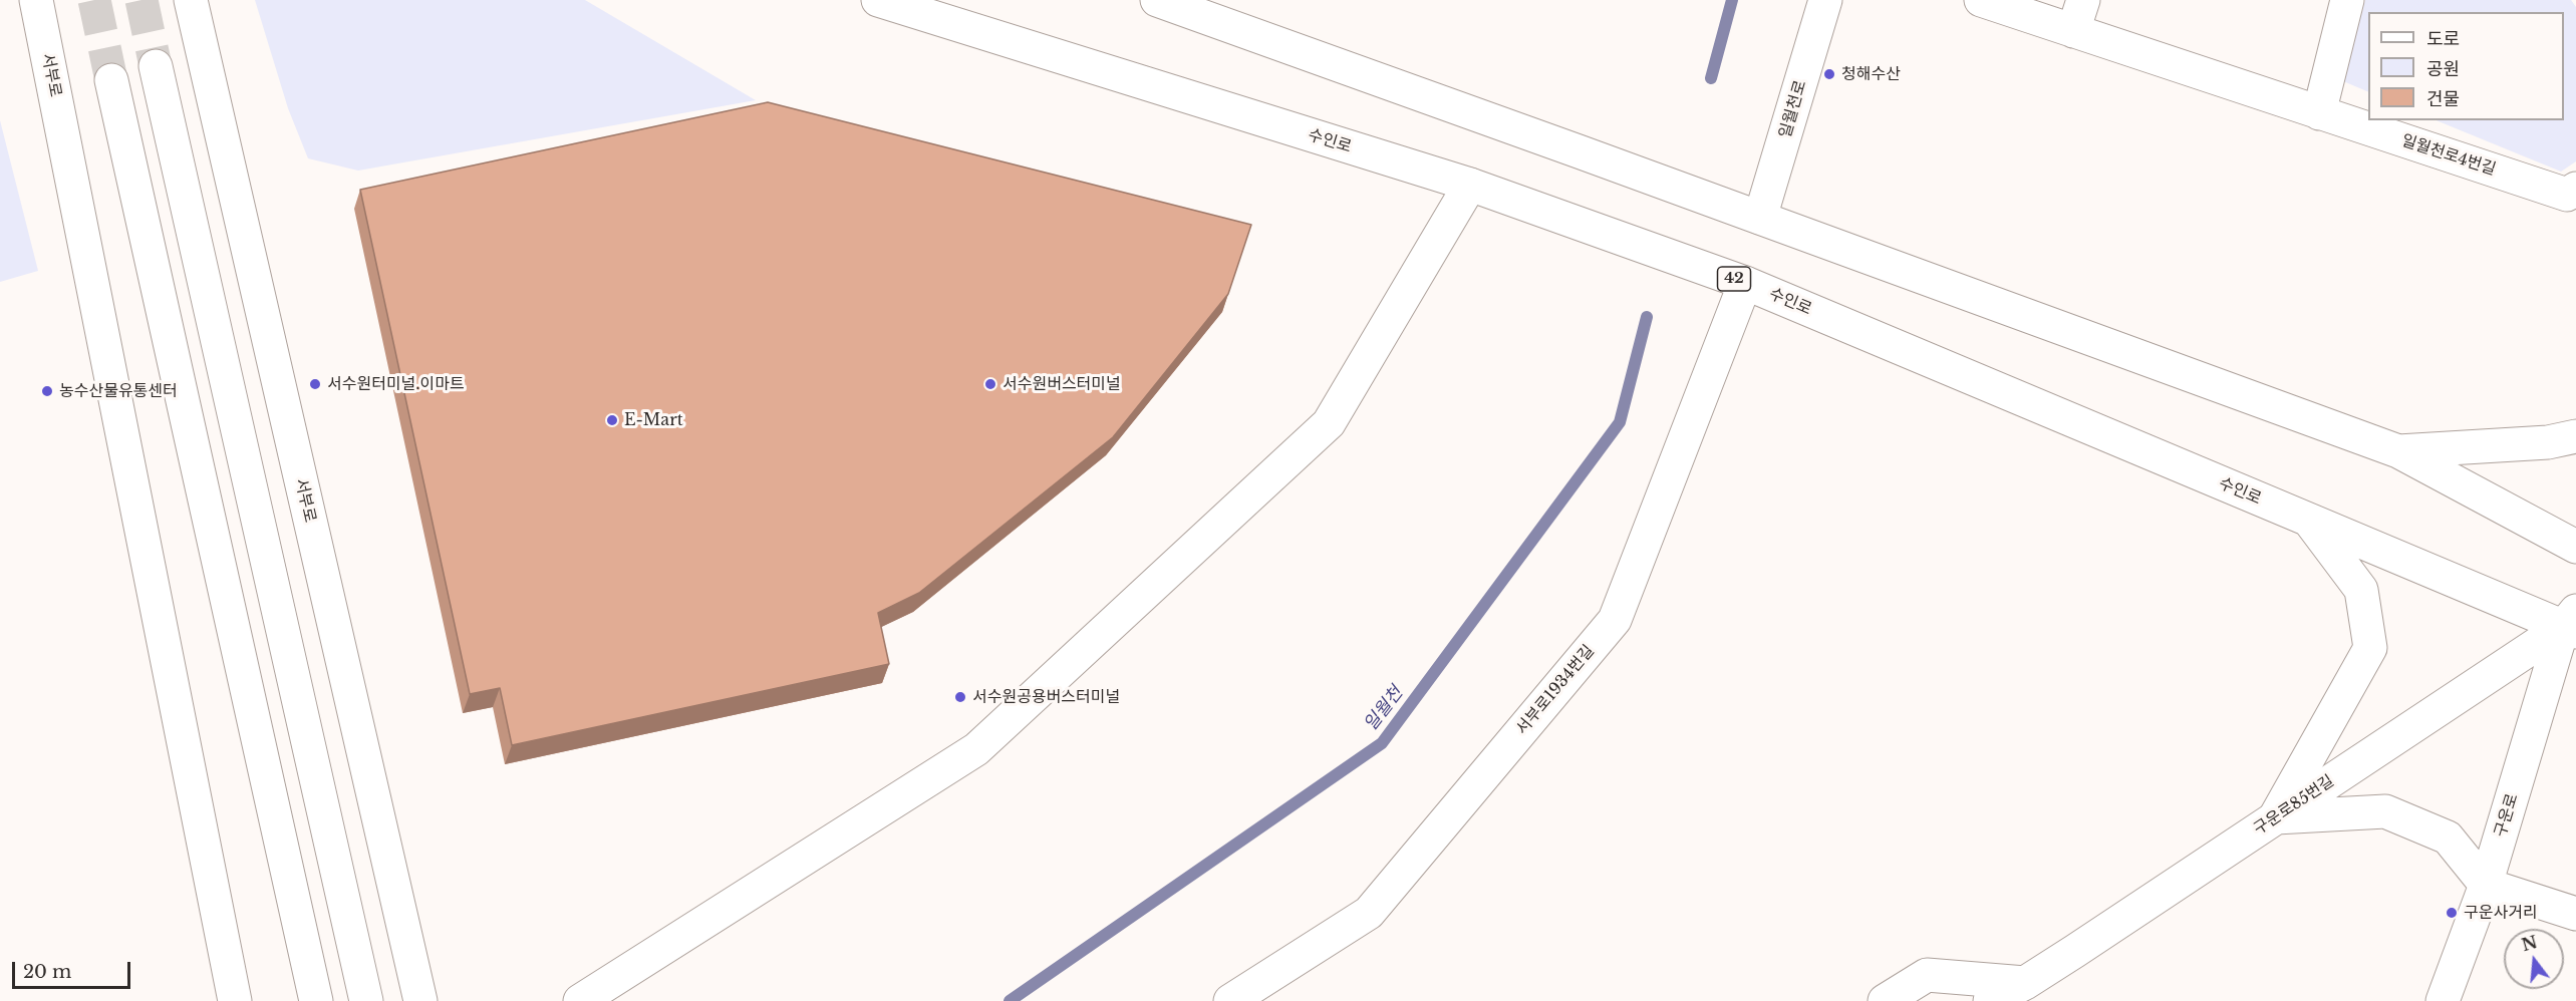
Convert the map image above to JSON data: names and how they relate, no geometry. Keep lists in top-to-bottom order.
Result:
{
  "streets": {
    "main road": [
      "서부로",
      "일월천로",
      "수인로",
      "일월천로4번길",
      "42",
      "서부로1934번길",
      "구운로85번길",
      "구운로"
    ]
  },
  "crossings": [
    ["수인로", "서부로1934번길"],
    ["수인로", "구운로85번길"],
    ["수인로", "구운로"],
    ["구운로85번길", "구운로"]
  ],
  "water": ["일월천"],
  "places": [
    "청해수산",
    "서수원터미널.이마트",
    "서수원버스터미널",
    "농수산물유통센터",
    "E-Mart",
    "서수원공용버스터미널",
    "구운사거리"
  ],
  "legend": ["도로", "공원", "건물"],
  "scale_bar": "20 m",
  "north": "top"
}
